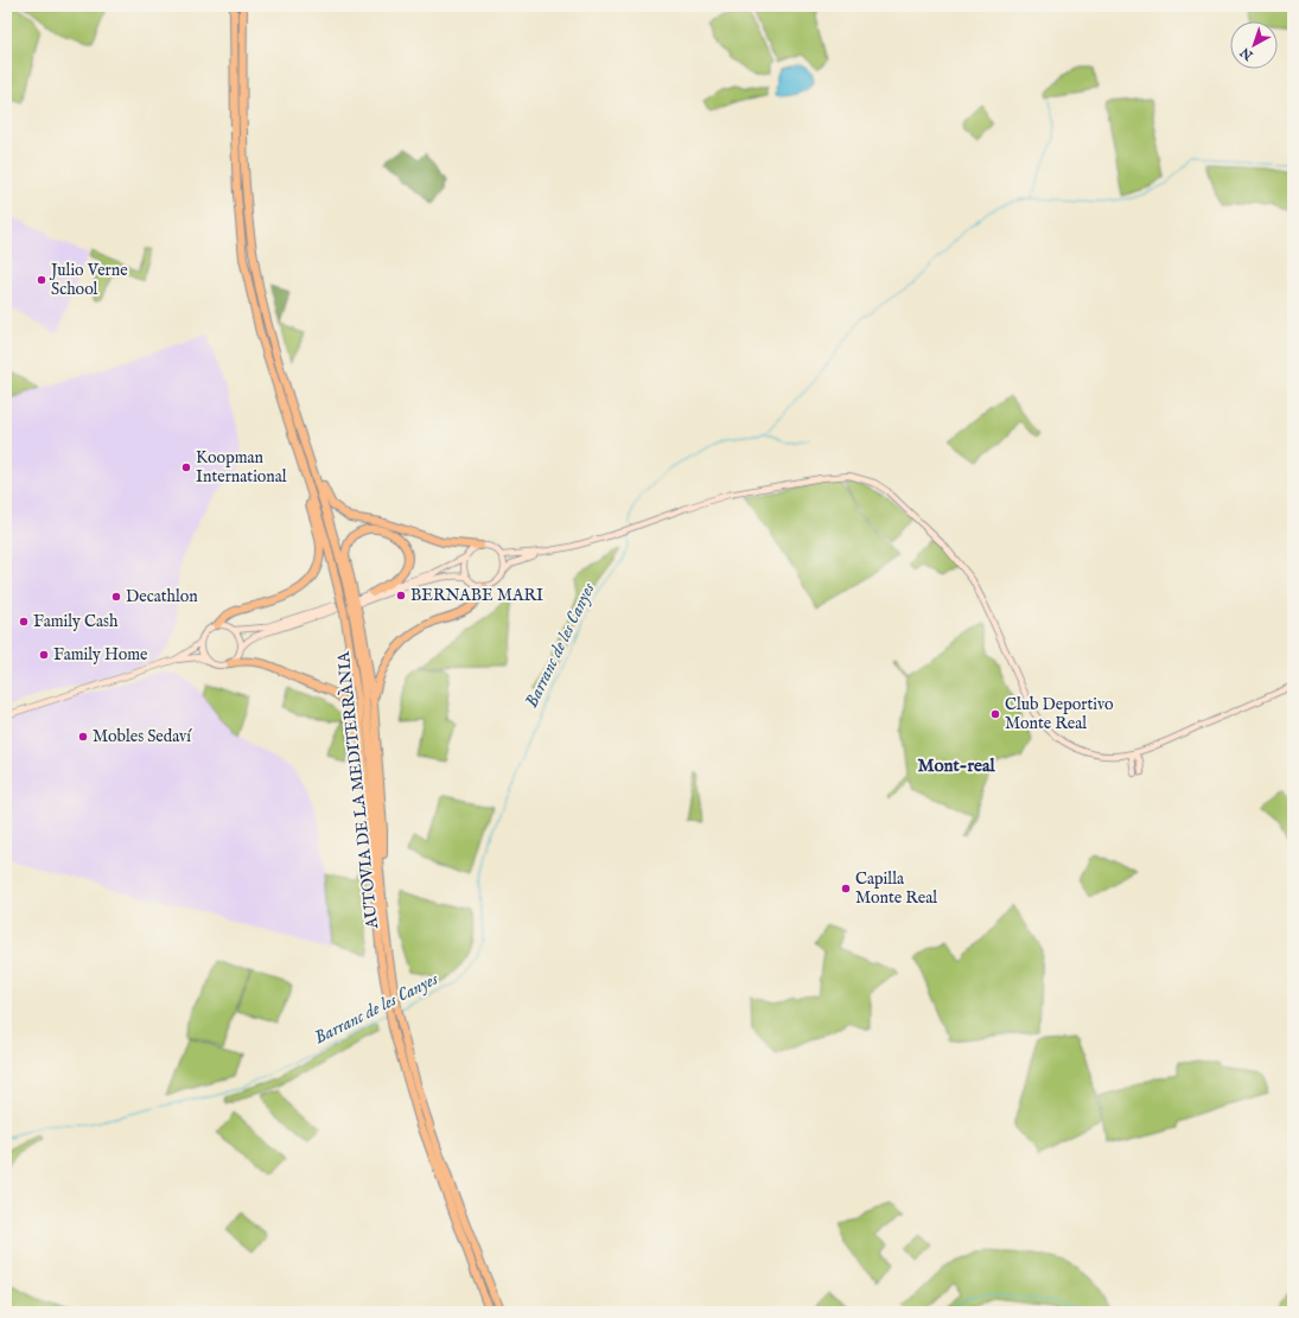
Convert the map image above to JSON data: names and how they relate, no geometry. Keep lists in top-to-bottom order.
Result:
{
  "streets": {
    "highway": ["AUTOVIA DE LA MEDITERRÀNIA"]
  },
  "districts": ["Mont-real"],
  "water": ["Barranc de les Canyes"],
  "places": [
    "Julio Verne School",
    "Koopman International",
    "BERNABE MARI",
    "Decathlon",
    "Family Cash",
    "Family Home",
    "Club Deportivo Monte Real",
    "Mobles Sedaví",
    "Capilla Monte Real"
  ],
  "north": "bottom left"
}
